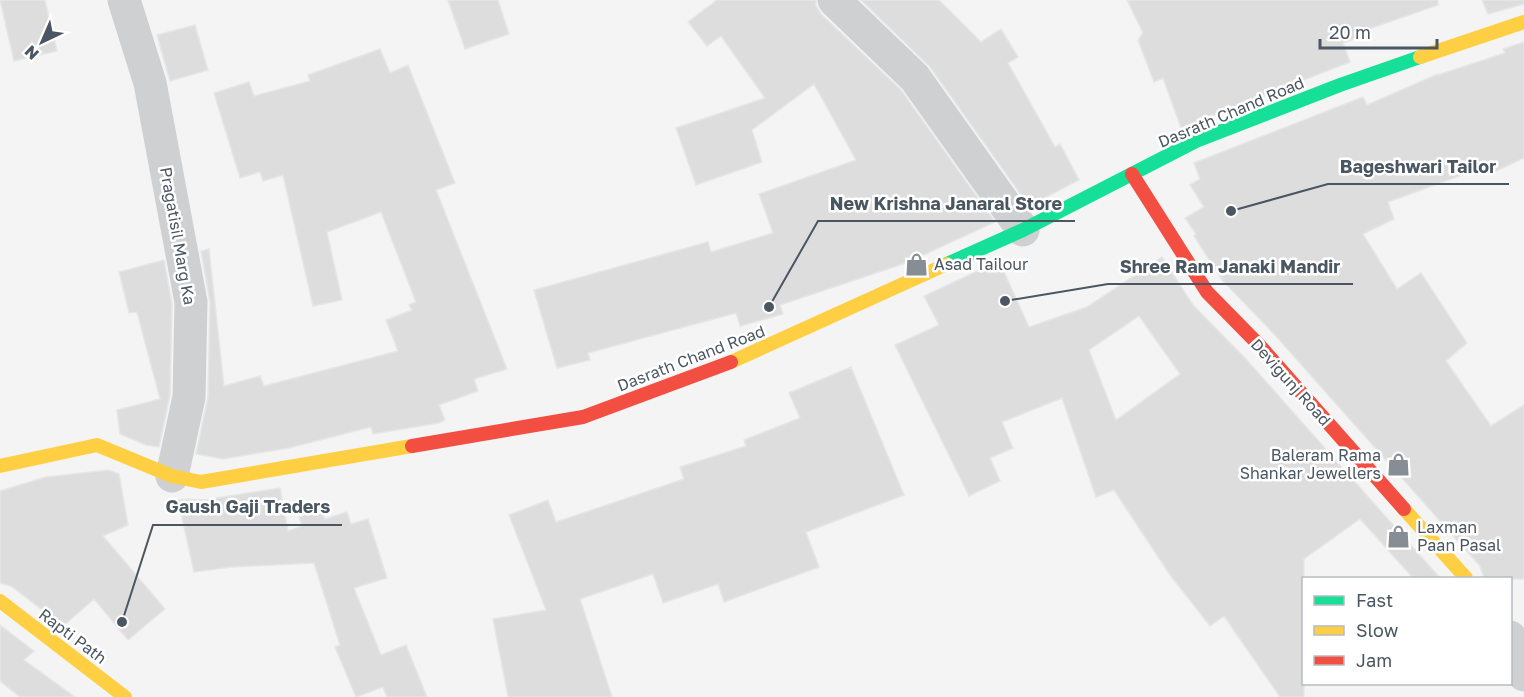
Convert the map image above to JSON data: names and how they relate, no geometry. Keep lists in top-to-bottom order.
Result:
{
  "streets": {
    "street": [
      "Dasrath Chand Road",
      "Pragatisil Marg Ka",
      "Devigunj Road",
      "Rapti Path"
    ]
  },
  "crossings": [
    ["Dasrath Chand Road", "Pragatisil Marg Ka"],
    ["Dasrath Chand Road", "Devigunj Road"]
  ],
  "places": {
    "other": [
      "Bageshwari Tailor",
      "Shree Ram Janaki Mandir",
      "New Krishna Janaral Store",
      "Gaush Gaji Traders"
    ],
    "shop": ["Asad Tailour", "Baleram Rama Shankar Jewellers", "Laxman Paan Pasal"]
  },
  "legend": ["Fast", "Slow", "Jam"],
  "scale_bar": "20 m",
  "north": "bottom left"
}
